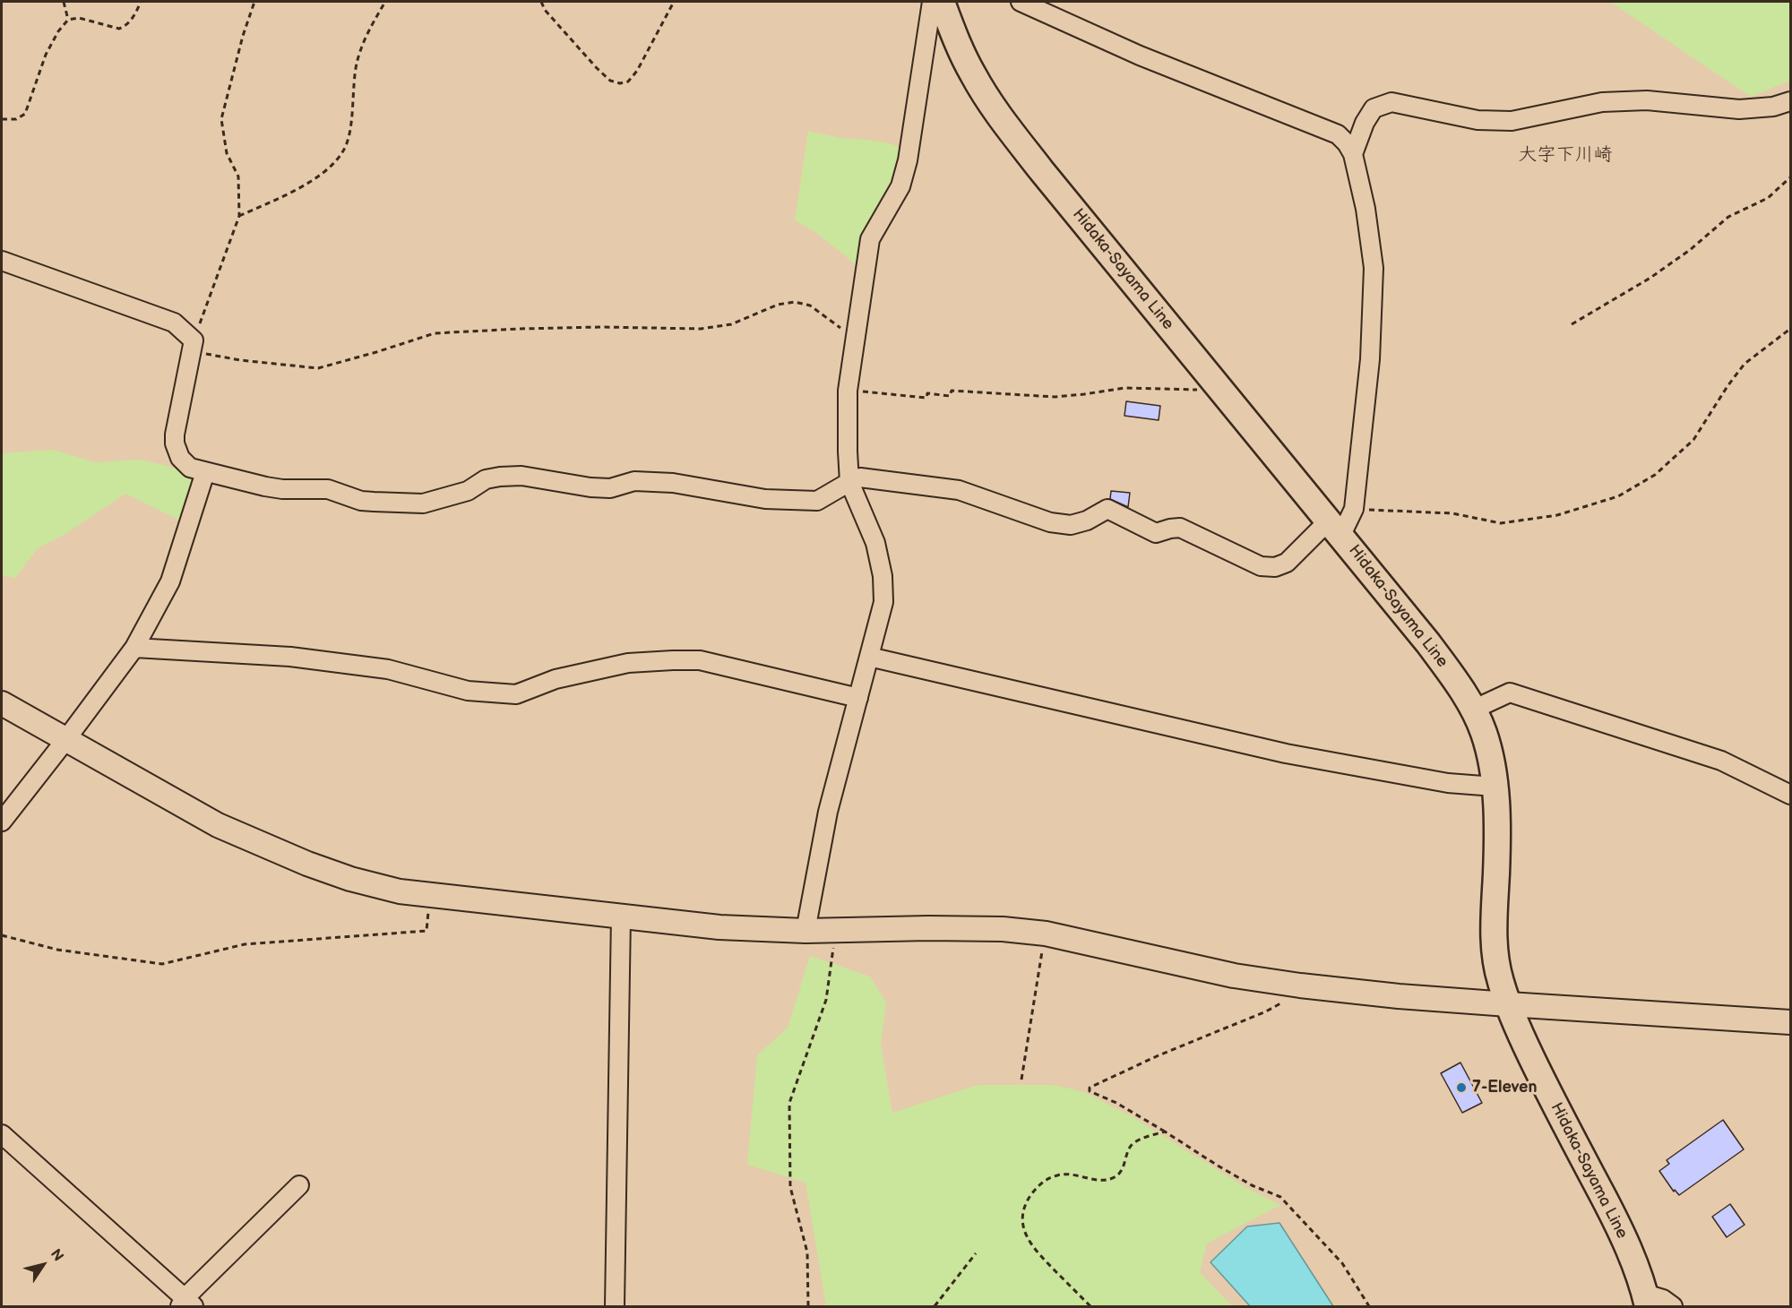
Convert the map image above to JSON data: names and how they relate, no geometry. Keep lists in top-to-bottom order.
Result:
{
  "streets": {
    "main road": ["Hidaka-Sayama Line"]
  },
  "districts": ["大字下川崎"],
  "places": ["7-Eleven"],
  "north": "top right"
}
